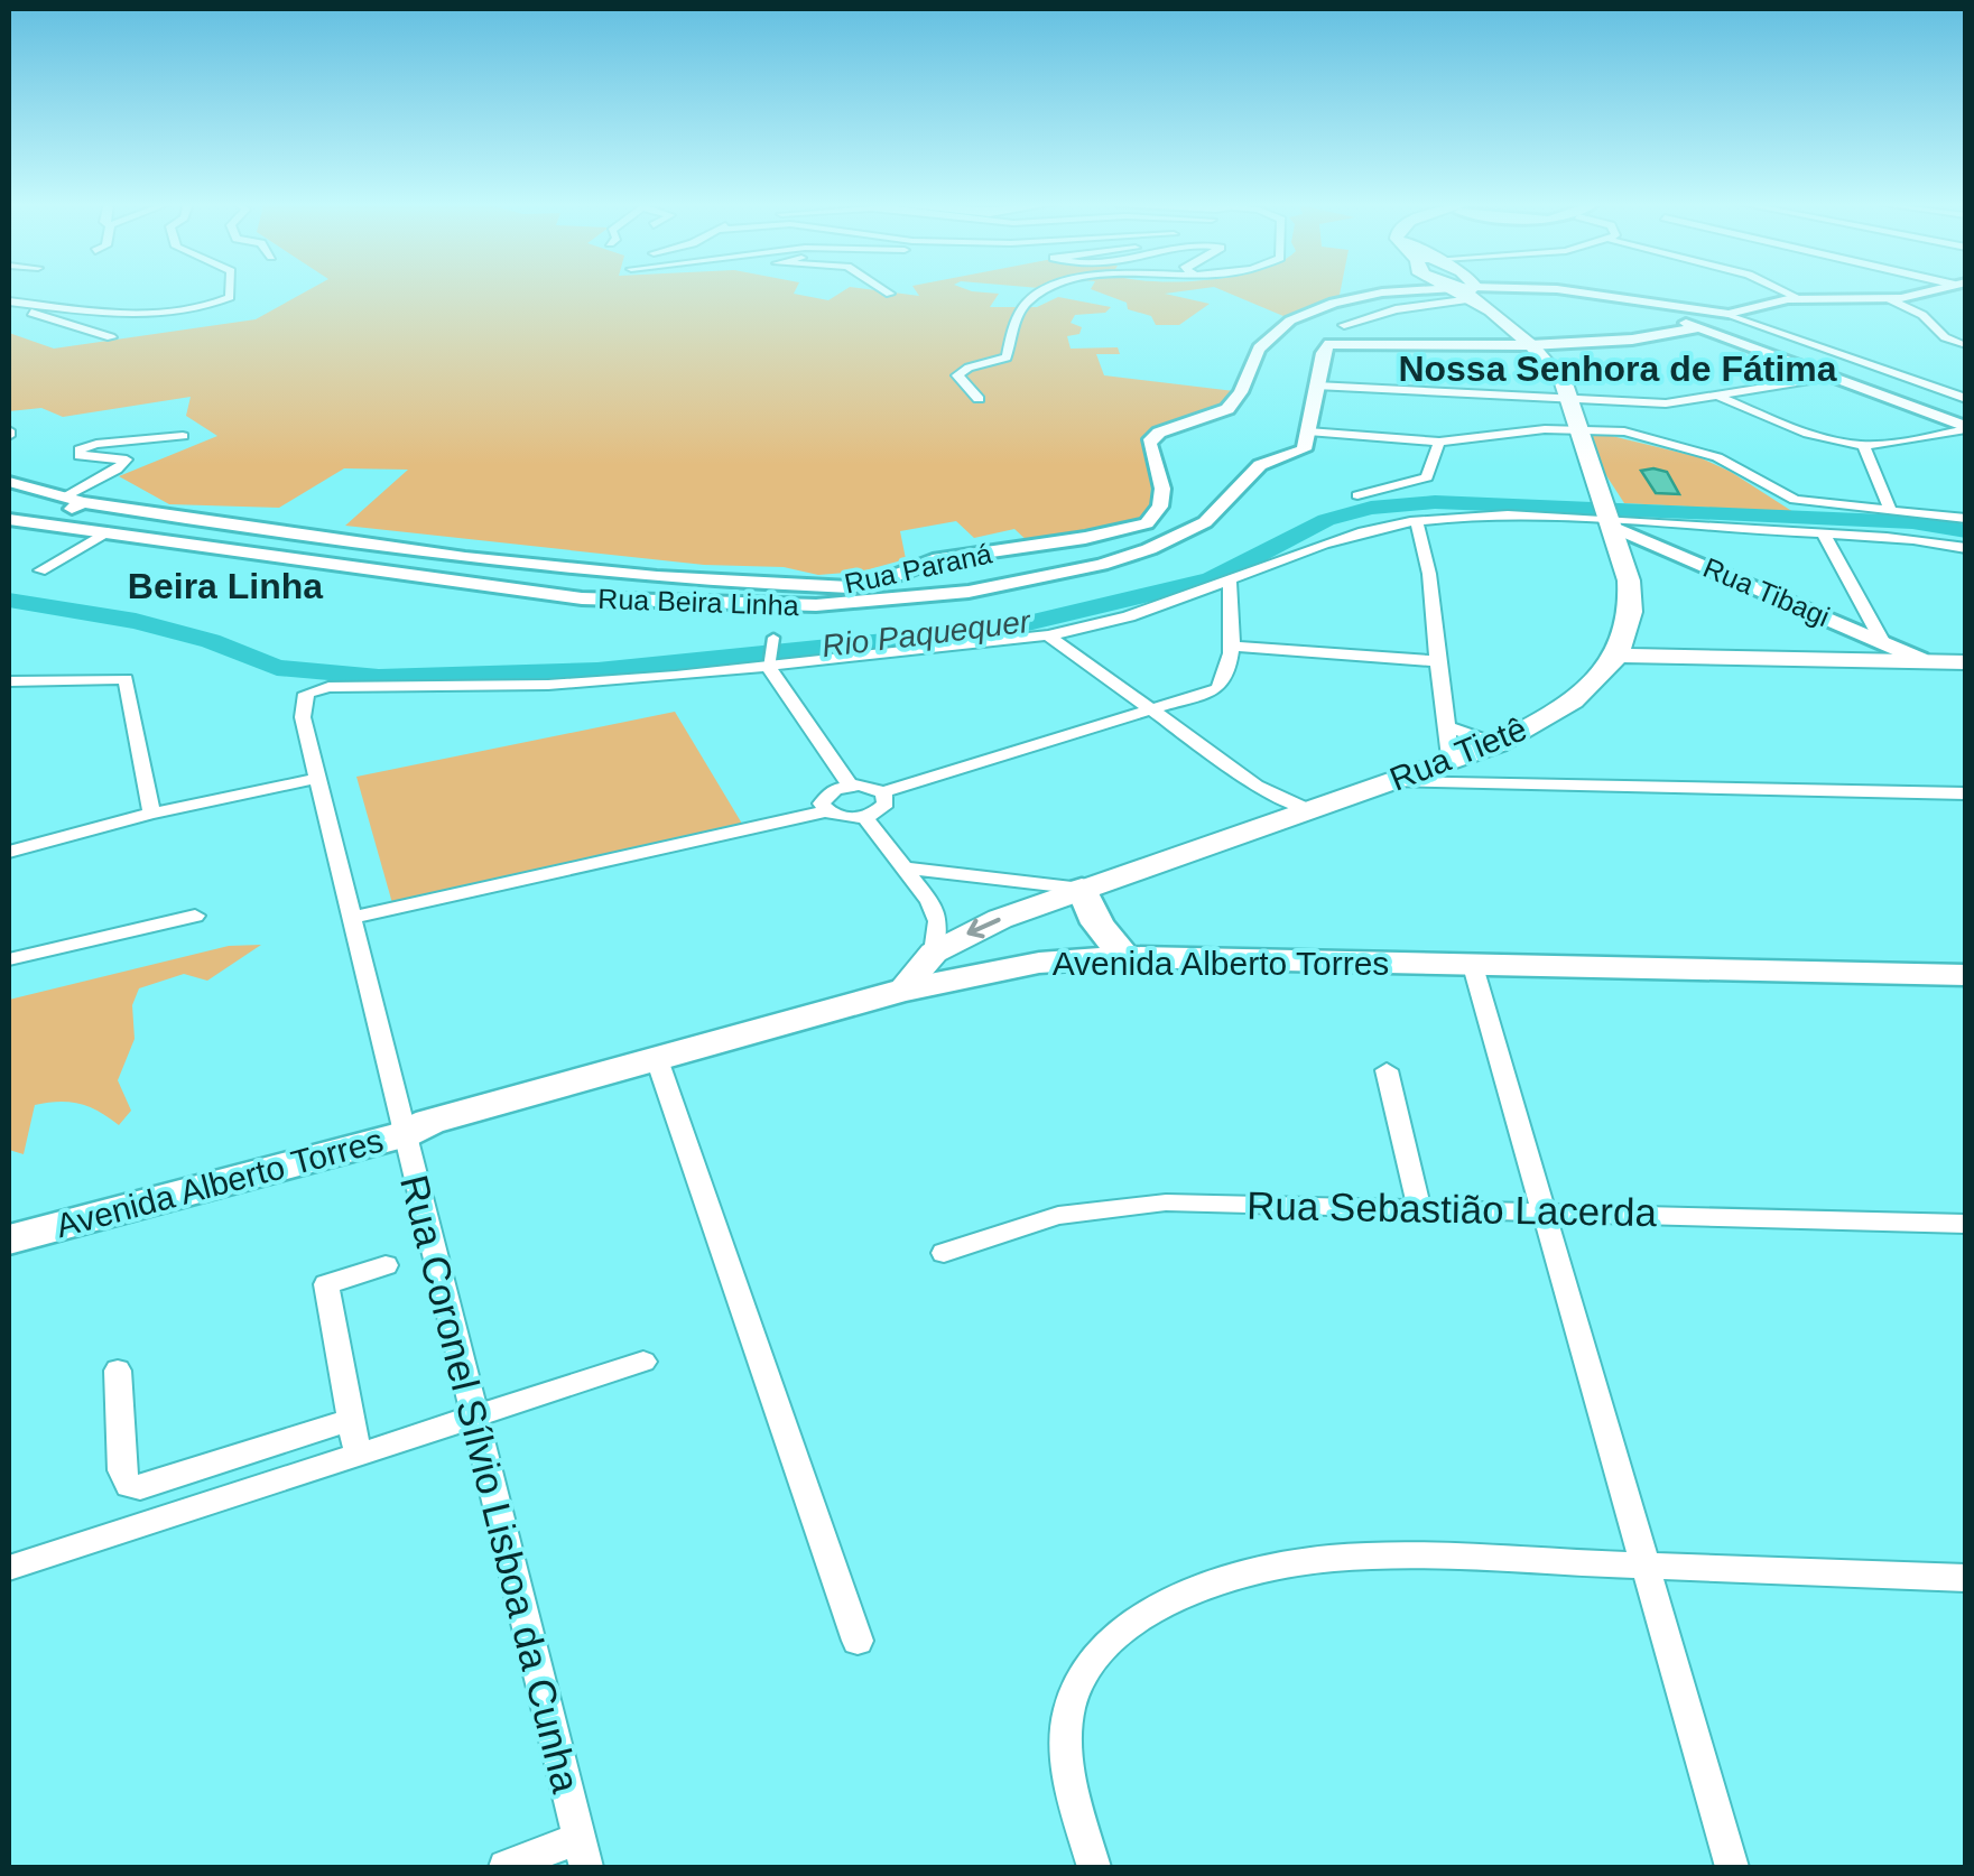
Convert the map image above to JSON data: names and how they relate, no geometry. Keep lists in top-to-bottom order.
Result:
{
  "streets": {
    "main road": ["Rua Tietê", "Avenida Alberto Torres"],
    "street": [
      "Rua Paraná",
      "Rua Tibagi",
      "Rua Beira Linha",
      "Rua Sebastião Lacerda",
      "Rua Coronel Sílvio Lisboa da Cunha"
    ]
  },
  "crossings": [
    ["Rua Tietê", "Avenida Alberto Torres"],
    ["Avenida Alberto Torres", "Rua Coronel Sílvio Lisboa da Cunha"]
  ],
  "districts": ["Nossa Senhora de Fátima", "Beira Linha"],
  "water": ["Rio Paquequer"]
}
